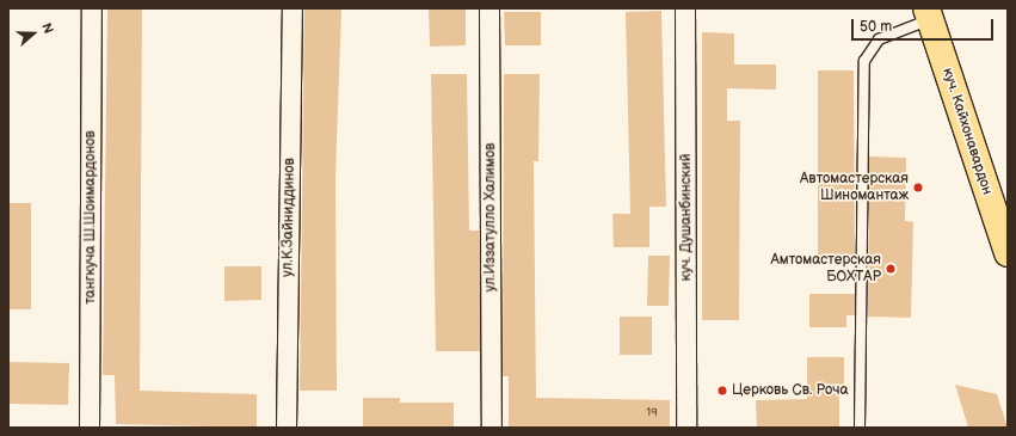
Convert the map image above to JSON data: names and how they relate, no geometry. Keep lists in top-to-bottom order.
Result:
{
  "streets": {
    "main road": ["куч. Кайхонавардон"],
    "street": [
      "тангкуча Ш.Шоимардонов",
      "ул.К.Зайниддинов",
      "ул.Иззатулло Халимов",
      "куч. Душанбинский"
    ]
  },
  "places": ["Автомастерская Шиномантаж", "Амтомастерская БОХТАР", "Церковь Св. Роча"],
  "house_numbers": ["19"],
  "scale_bar": "50 m",
  "north": "right"
}
